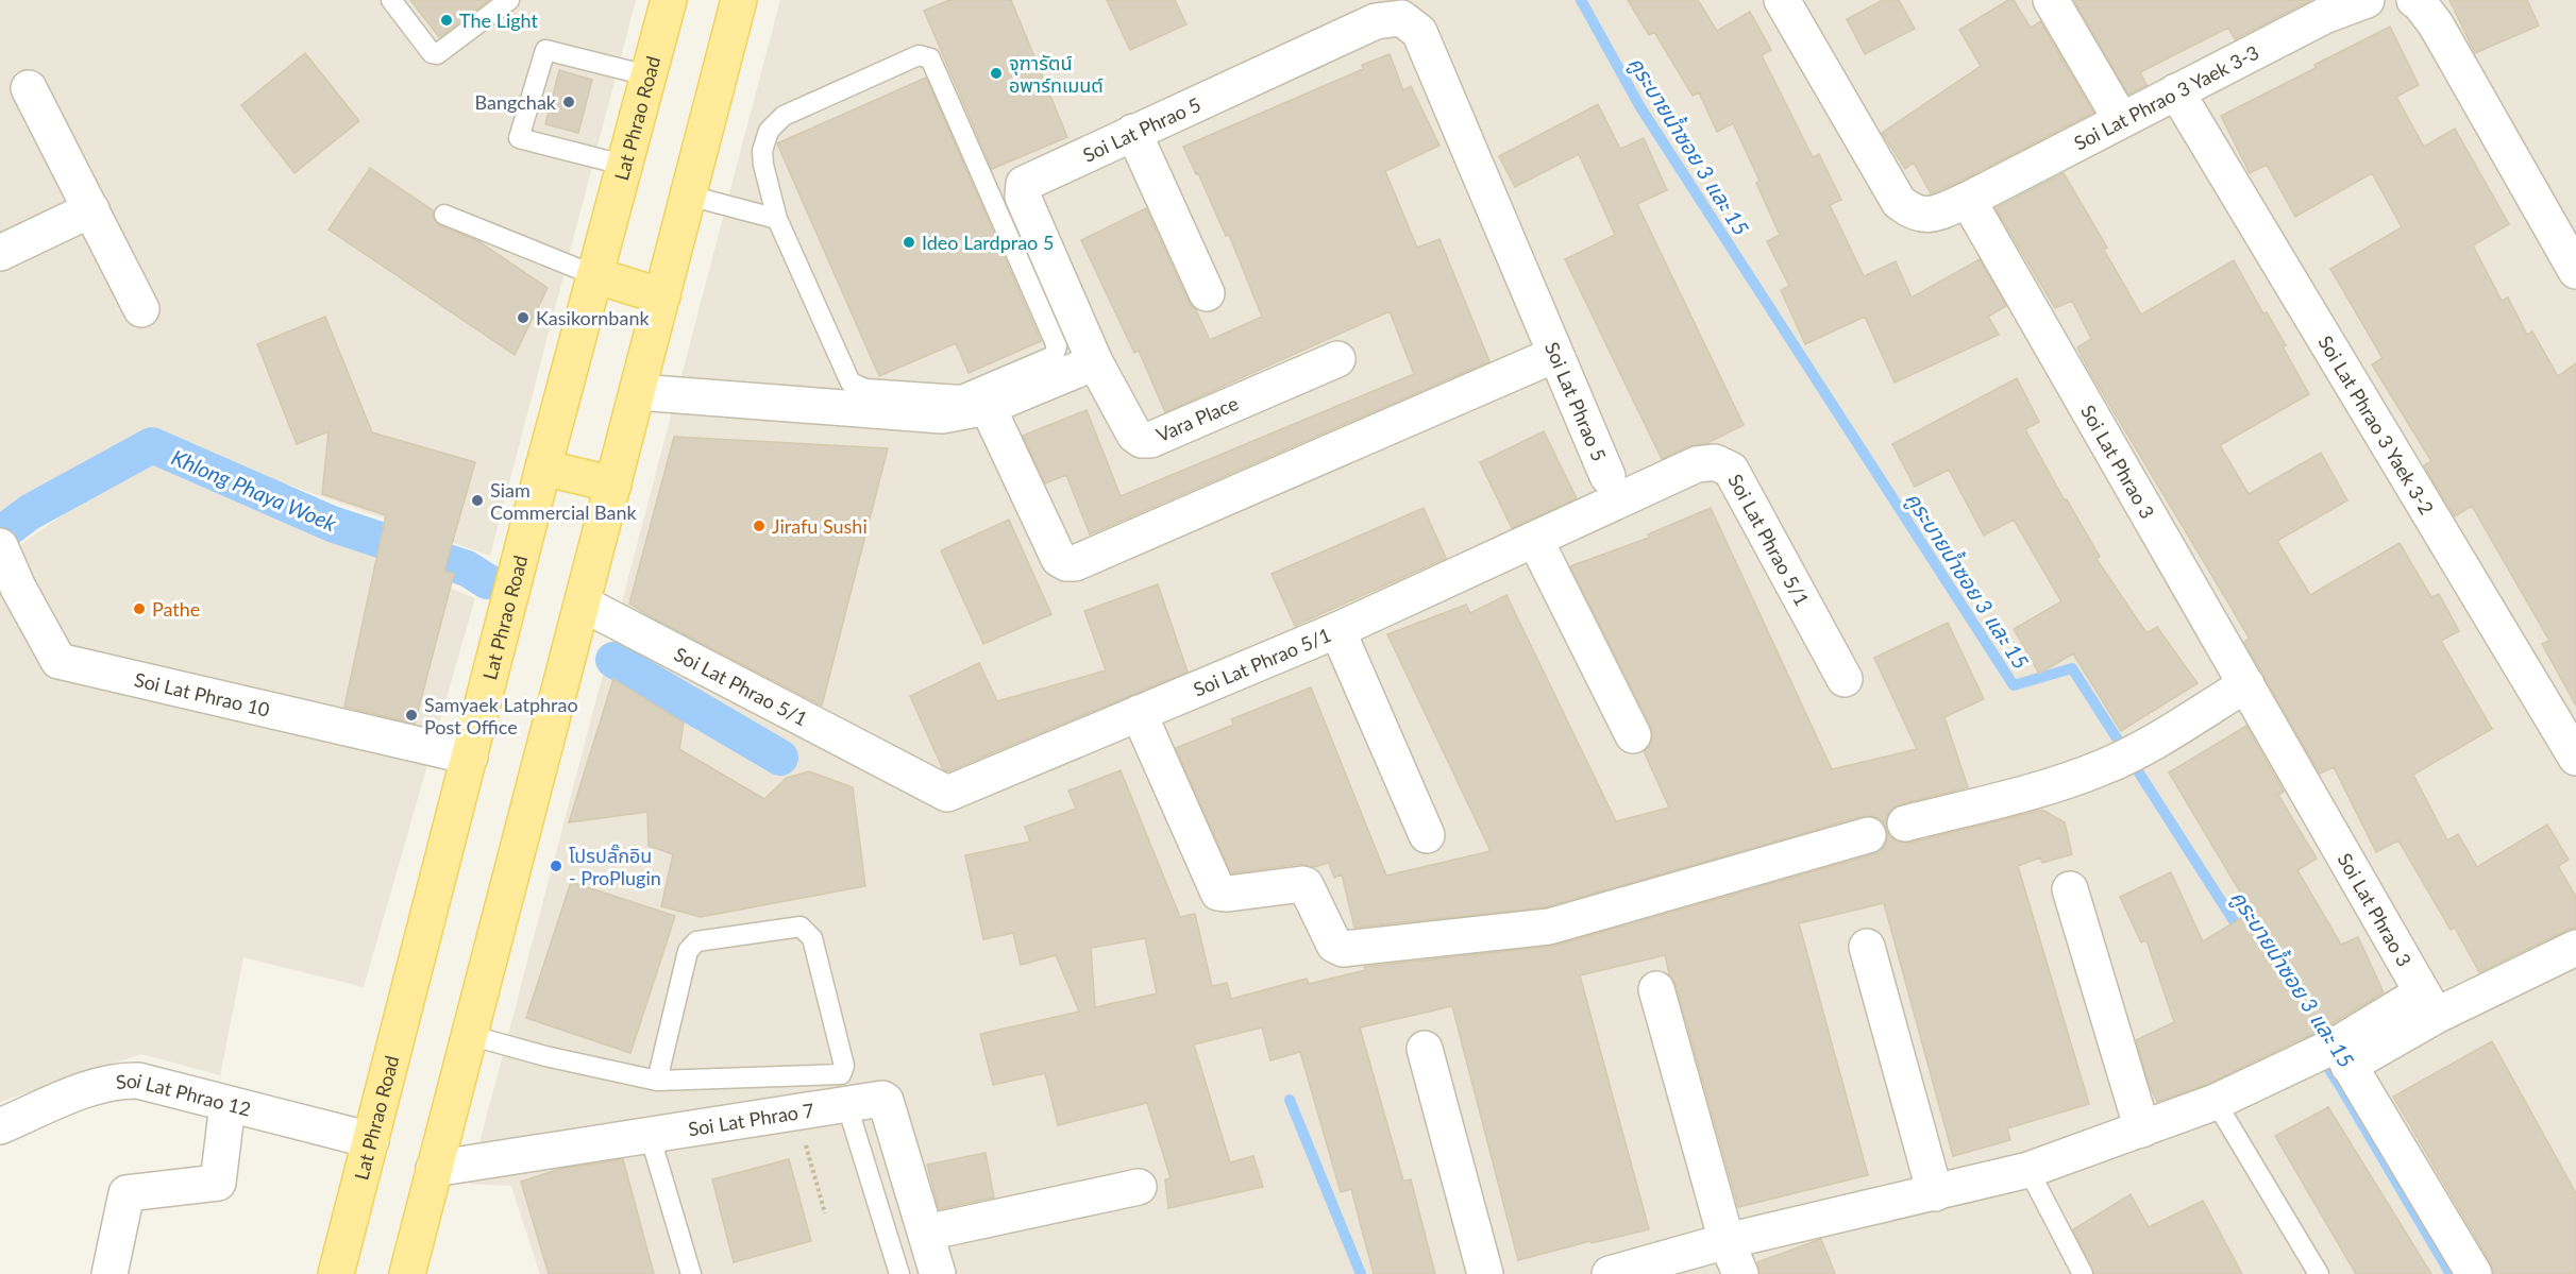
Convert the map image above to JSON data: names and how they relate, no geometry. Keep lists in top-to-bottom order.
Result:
{
  "streets": {
    "main road": ["Lat Phrao Road"],
    "street": [
      "Soi Lat Phrao 3 Yaek 3-3",
      "Soi Lat Phrao 5",
      "Vara Place",
      "Soi Lat Phrao 3 Yaek 3-2",
      "Soi Lat Phrao 3",
      "Soi Lat Phrao 5/1",
      "Soi Lat Phrao 10",
      "Soi Lat Phrao 12",
      "Soi Lat Phrao 7"
    ]
  },
  "crossings": [
    ["Soi Lat Phrao 3 Yaek 3-3", "Soi Lat Phrao 3 Yaek 3-2"],
    ["Soi Lat Phrao 3 Yaek 3-3", "Soi Lat Phrao 3"],
    ["Lat Phrao Road", "Soi Lat Phrao 10"],
    ["Lat Phrao Road", "Soi Lat Phrao 12"],
    ["Soi Lat Phrao 5", "Vara Place"]
  ],
  "water": ["คูระบายน้ำซอย 3 และ 15", "Khlong Phaya Woek"],
  "places": [
    "The Light",
    "จุฑารัตน์ อพาร์ทเมนต์",
    "Bangchak",
    "Ideo Lardprao 5",
    "Kasikornbank",
    "Siam Commercial Bank",
    "Jirafu Sushi",
    "Pathe",
    "Samyaek Latphrao Post Office",
    "โปรปลั๊กอิน - ProPlugin"
  ]
}
